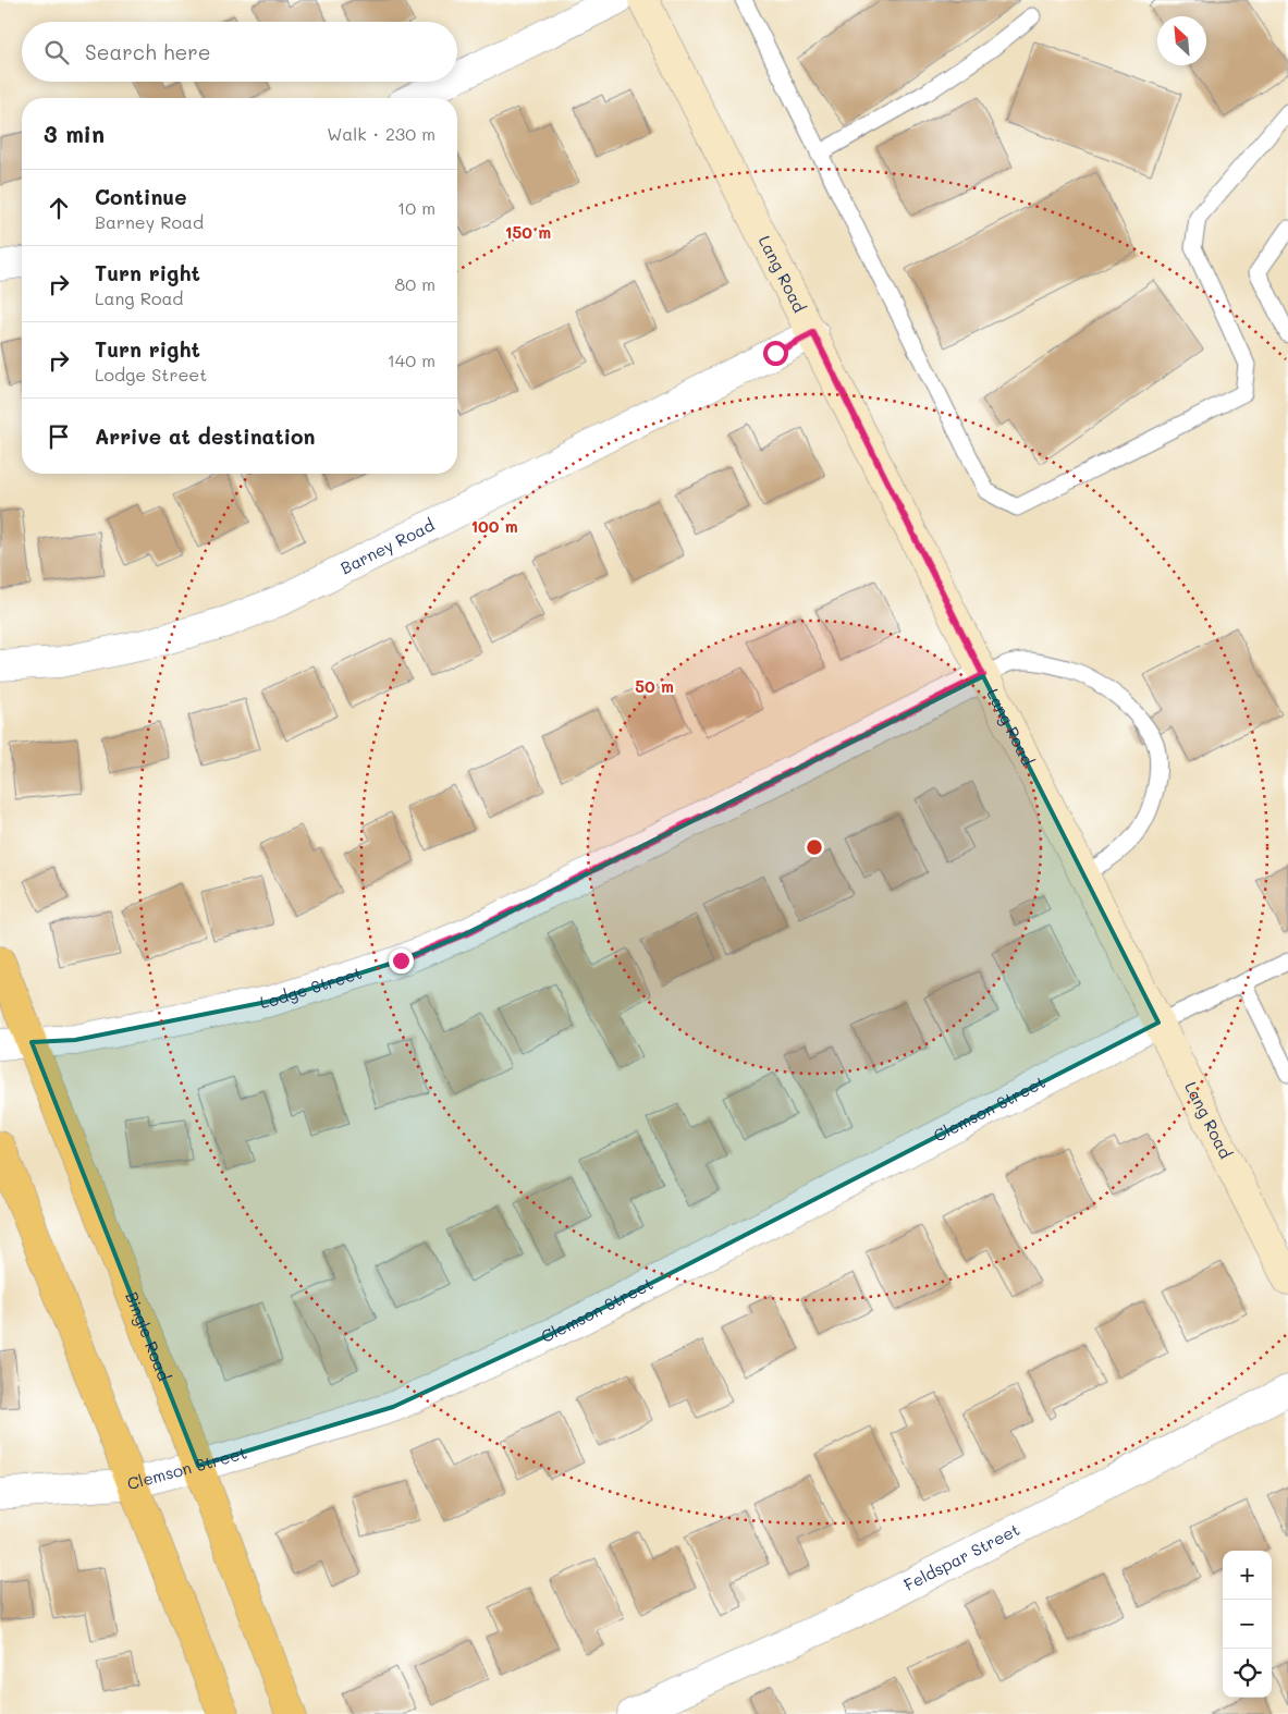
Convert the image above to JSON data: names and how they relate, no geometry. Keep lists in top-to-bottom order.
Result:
{
  "streets": {
    "main road": ["Bingle Road"],
    "street": [
      "Lang Road",
      "Barney Road",
      "Lodge Street",
      "Clemson Street",
      "Feldspar Street"
    ]
  },
  "crossings": [
    ["Lang Road", "Barney Road"],
    ["Lang Road", "Lodge Street"],
    ["Lang Road", "Clemson Street"],
    ["Lodge Street", "Bingle Road"],
    ["Clemson Street", "Bingle Road"]
  ],
  "north": "top left",
  "page": {
    "search": "Search here",
    "heading": ["3 min", "Walk · 230 m"],
    "list": [
      ["Continue", "Barney Road", "10 m"],
      ["Turn right", "Lang Road", "80 m"],
      ["Turn right", "Lodge Street", "140 m"],
      "Arrive at destination"
    ],
    "map_buttons": ["+", "−"]
  },
  "rings": ["150 m", "100 m", "50 m"]
}
